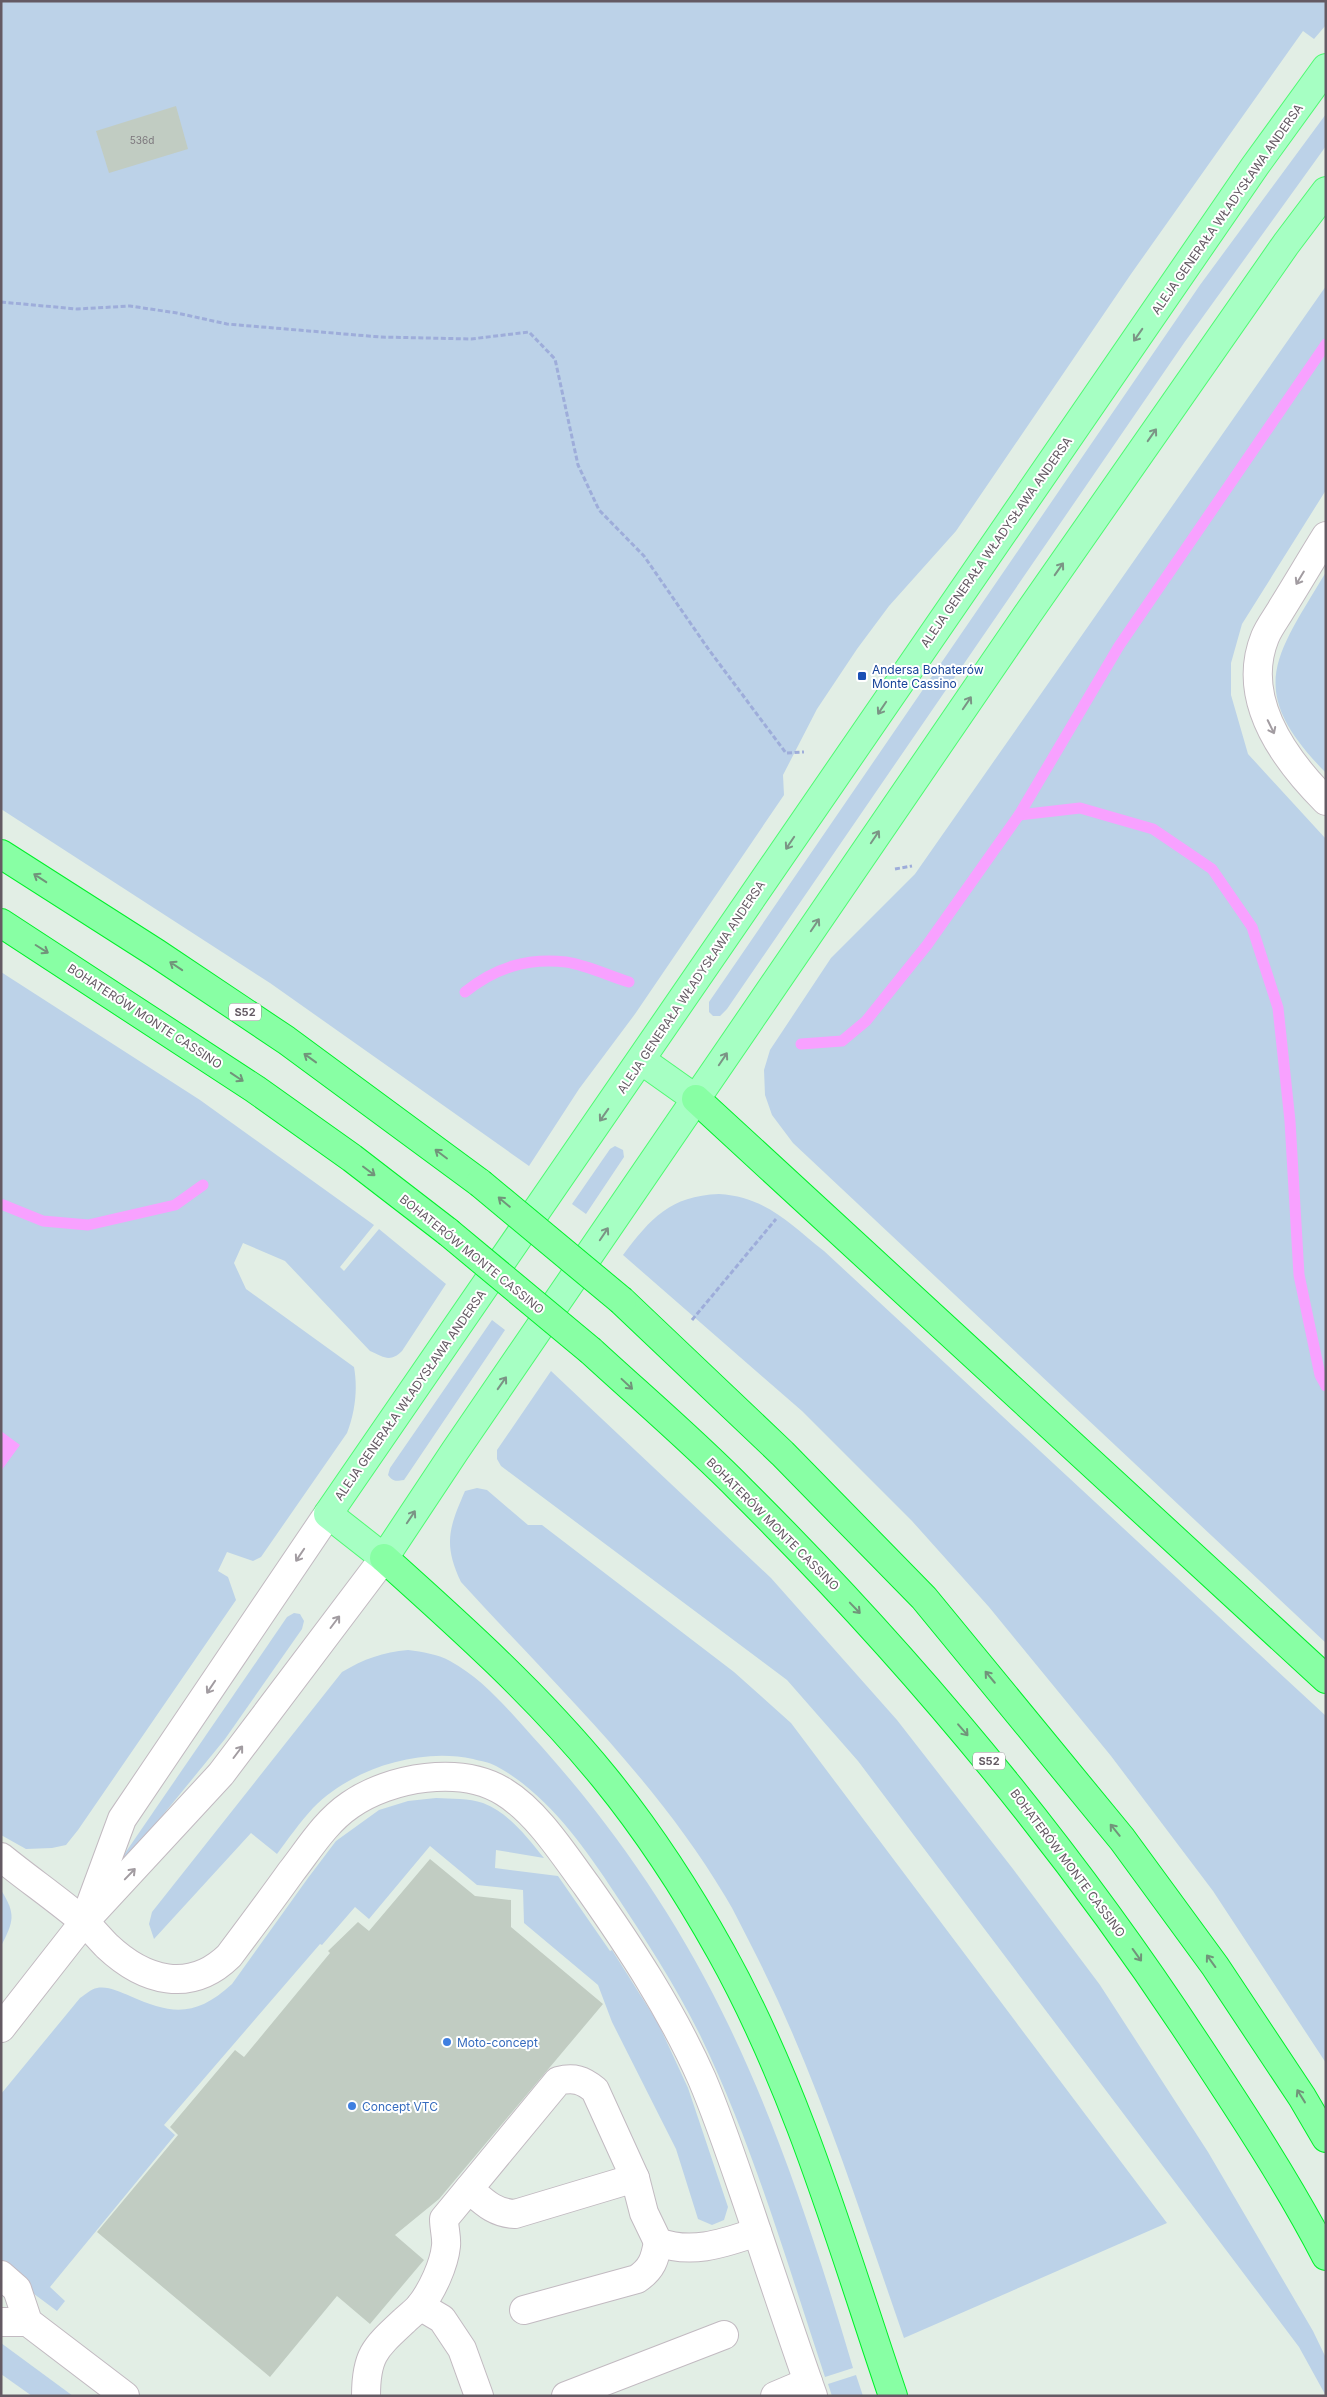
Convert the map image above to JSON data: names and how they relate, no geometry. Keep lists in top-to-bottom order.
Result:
{
  "streets": {
    "highway": ["S52", "BOHATERÓW MONTE CASSINO"],
    "main road": ["ALEJA GENERAŁA WŁADYSŁAWA ANDERSA"]
  },
  "places": {
    "transit": ["Andersa Bohaterów Monte Cassino"],
    "other": ["Moto-concept", "Concept VTC"]
  },
  "house_numbers": ["536d"]
}
